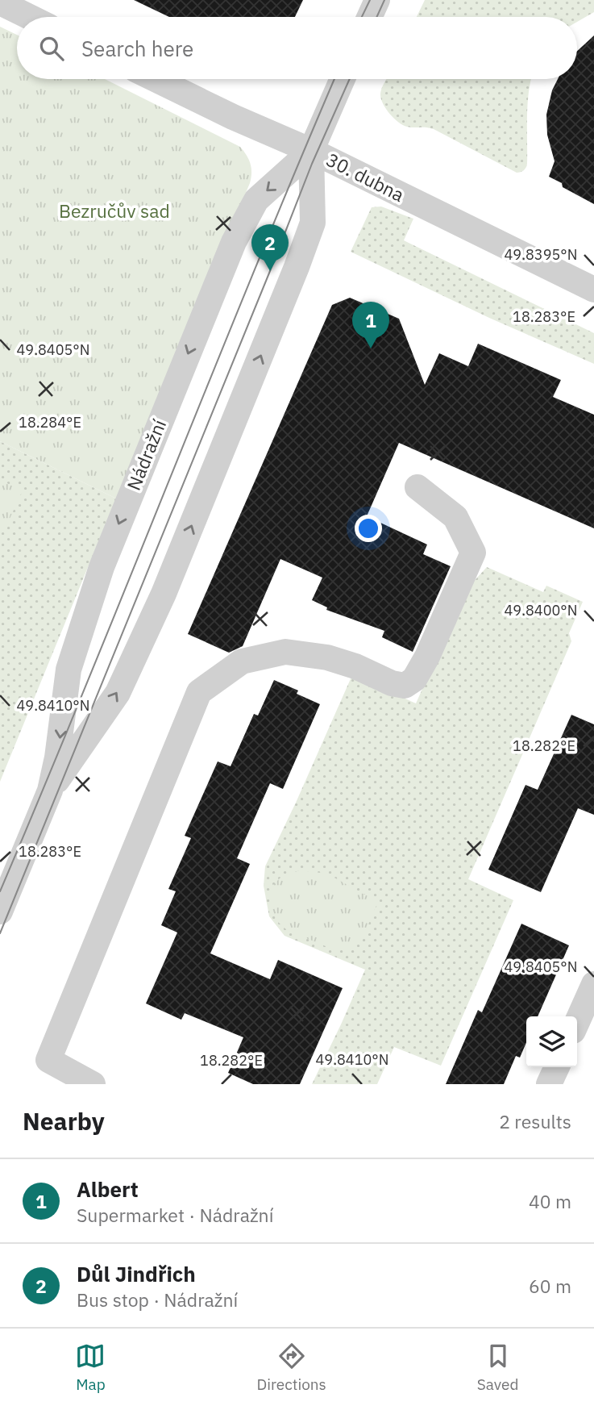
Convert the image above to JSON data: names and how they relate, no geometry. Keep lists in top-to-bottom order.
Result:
{
  "streets": {
    "street": ["30. dubna", "Nádražní"]
  },
  "crossings": [
    ["30. dubna", "Nádražní"]
  ],
  "parks": ["Bezručův sad"],
  "page": {
    "search": "Search here",
    "pins": ["2", "1"],
    "heading": ["Nearby", "2 results"],
    "list": [
      {
        "mark": "1",
        "name": "Albert",
        "note": "Supermarket · Nádražní",
        "value": "40 m"
      },
      {
        "mark": "2",
        "name": "Důl Jindřich",
        "note": "Bus stop · Nádražní",
        "value": "60 m"
      }
    ],
    "nav": ["Map", "Directions", "Saved"]
  },
  "coordinates": [
    "49.8395°N",
    "18.283°E",
    "49.8405°N",
    "18.284°E",
    "49.8400°N",
    "49.8410°N",
    "18.282°E"
  ]
}
